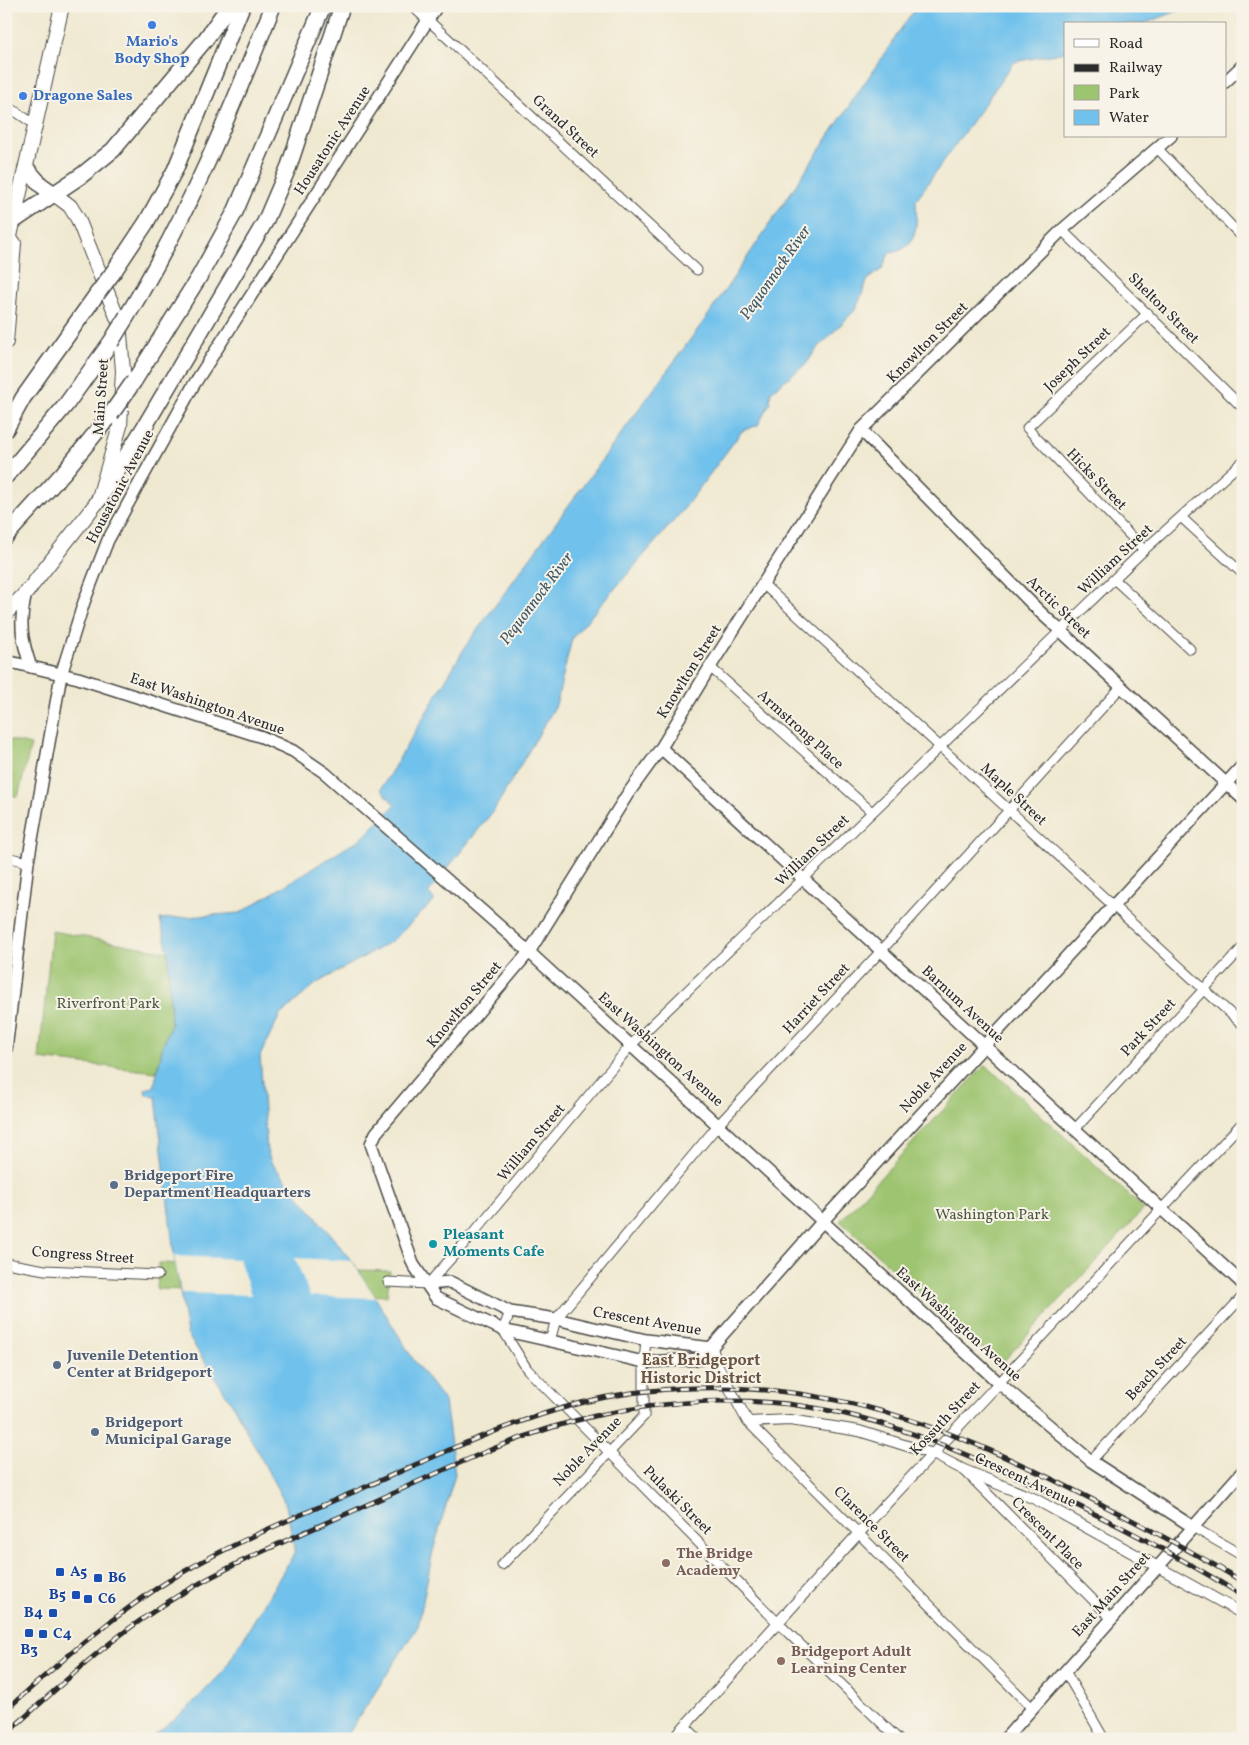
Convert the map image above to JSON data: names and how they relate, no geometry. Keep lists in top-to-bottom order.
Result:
{
  "streets": {
    "main road": [
      "Housatonic Avenue",
      "Knowlton Street",
      "Main Street",
      "Arctic Street",
      "East Washington Avenue",
      "Barnum Avenue",
      "Noble Avenue",
      "Crescent Avenue",
      "East Main Street"
    ],
    "street": [
      "Grand Street",
      "Shelton Street",
      "Joseph Street",
      "Hicks Street",
      "William Street",
      "Armstrong Place",
      "Maple Street",
      "Harriet Street",
      "Park Street",
      "Congress Street",
      "Beach Street",
      "Kossuth Street",
      "Pulaski Street",
      "Clarence Street",
      "Crescent Place"
    ]
  },
  "crossings": [
    ["Grand Street", "Housatonic Avenue"],
    ["Housatonic Avenue", "East Washington Avenue"],
    ["Shelton Street", "Knowlton Street"],
    ["Shelton Street", "Joseph Street"],
    ["Knowlton Street", "William Street"],
    ["Knowlton Street", "Arctic Street"],
    ["Knowlton Street", "East Washington Avenue"],
    ["Knowlton Street", "Armstrong Place"],
    ["Knowlton Street", "Maple Street"],
    ["Knowlton Street", "Barnum Avenue"],
    ["Knowlton Street", "Crescent Avenue"],
    ["Joseph Street", "Hicks Street"],
    ["Main Street", "East Washington Avenue"],
    ["Hicks Street", "William Street"],
    ["William Street", "Arctic Street"],
    ["William Street", "East Washington Avenue"],
    ["William Street", "Armstrong Place"],
    ["William Street", "Maple Street"],
    ["William Street", "Barnum Avenue"],
    ["William Street", "Crescent Avenue"],
    ["Arctic Street", "Harriet Street"],
    ["Arctic Street", "Noble Avenue"],
    ["East Washington Avenue", "Harriet Street"],
    ["East Washington Avenue", "Noble Avenue"],
    ["East Washington Avenue", "Beach Street"],
    ["East Washington Avenue", "Kossuth Street"],
    ["East Washington Avenue", "East Main Street"],
    ["Maple Street", "Harriet Street"],
    ["Maple Street", "Park Street"],
    ["Maple Street", "Noble Avenue"],
    ["Harriet Street", "Barnum Avenue"],
    ["Harriet Street", "Crescent Avenue"],
    ["Barnum Avenue", "Park Street"],
    ["Barnum Avenue", "Noble Avenue"],
    ["Barnum Avenue", "Kossuth Street"],
    ["Noble Avenue", "Crescent Avenue"],
    ["Noble Avenue", "Pulaski Street"],
    ["Noble Avenue", "Clarence Street"],
    ["Crescent Avenue", "Kossuth Street"],
    ["Crescent Avenue", "Pulaski Street"],
    ["Crescent Avenue", "Clarence Street"],
    ["Crescent Avenue", "Crescent Place"],
    ["Crescent Avenue", "East Main Street"],
    ["Kossuth Street", "Pulaski Street"],
    ["Kossuth Street", "Clarence Street"],
    ["Clarence Street", "East Main Street"],
    ["Crescent Place", "East Main Street"]
  ],
  "districts": ["East Bridgeport Historic District"],
  "water": ["Pequonnock River"],
  "parks": ["Riverfront Park", "Washington Park"],
  "places": {
    "other": [
      "Mario's Body Shop",
      "Dragone Sales",
      "Bridgeport Fire Department Headquarters",
      "Pleasant Moments Cafe",
      "Juvenile Detention Center at Bridgeport",
      "Bridgeport Municipal Garage",
      "The Bridge Academy",
      "Bridgeport Adult Learning Center"
    ],
    "transit": [
      "A5",
      "B6",
      "B5",
      "C6",
      "B4",
      "B3",
      "C4"
    ]
  },
  "legend": [
    "Road",
    "Railway",
    "Park",
    "Water"
  ]
}
